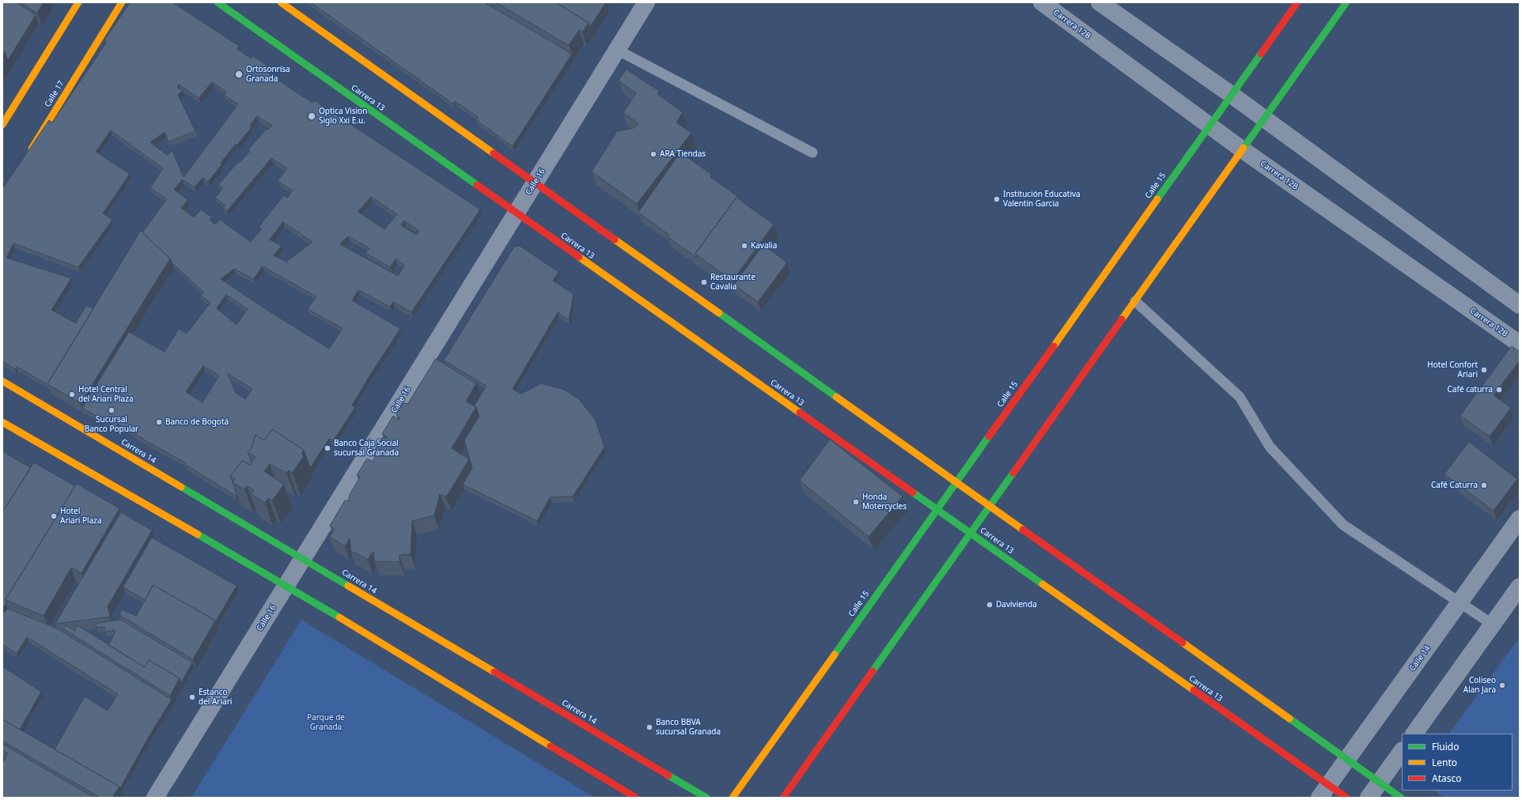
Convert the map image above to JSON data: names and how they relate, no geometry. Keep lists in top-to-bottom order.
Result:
{
  "streets": {
    "street": [
      "Carrera 12B",
      "Calle 17",
      "Carrera 13",
      "Calle 16",
      "Calle 15",
      "Carrera 14",
      "Calle 14"
    ]
  },
  "crossings": [
    ["Carrera 12B", "Calle 15"],
    ["Carrera 13", "Calle 16"],
    ["Carrera 13", "Calle 15"],
    ["Carrera 13", "Calle 14"],
    ["Calle 16", "Carrera 14"]
  ],
  "parks": ["Parque de Granada"],
  "places": [
    "Ortosonrisa Granada",
    "Optica Vision Siglo Xxi E.u.",
    "ARA Tiendas",
    "Institución Educativa Valentin Garcia",
    "Kavalia",
    "Restaurante Cavalia",
    "Hotel Confort Ariari",
    "Café caturra",
    "Hotel Central del Ariari Plaza",
    "Sucursal Banco Popular",
    "Banco de Bogotá",
    "Banco Caja Social sucursal Granada",
    "Café Caturra",
    "Honda Motercycles",
    "Hotel Ariari Plaza",
    "Davivienda",
    "Coliseo Alan Jara",
    "Estanco del Ariari",
    "Banco BBVA sucursal Granada"
  ],
  "legend": ["Fluido", "Lento", "Atasco"]
}
